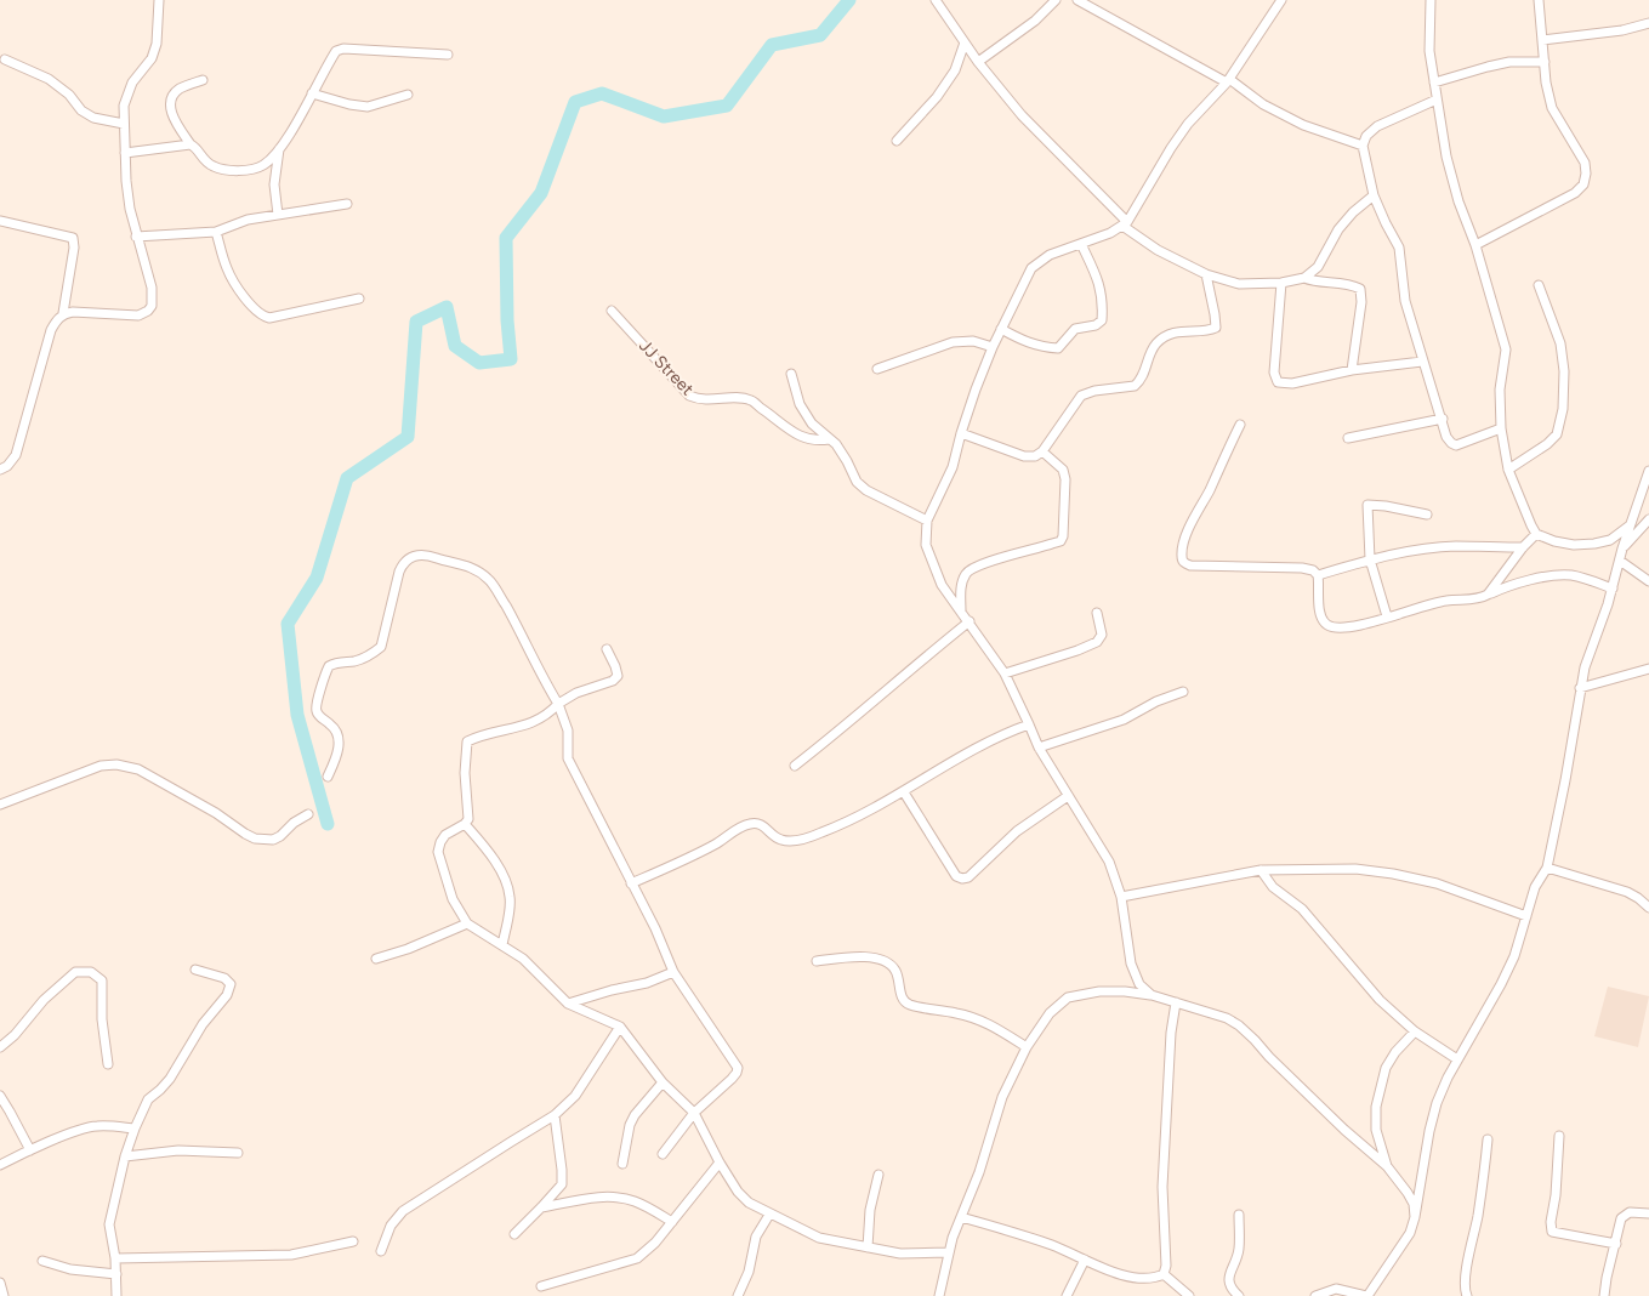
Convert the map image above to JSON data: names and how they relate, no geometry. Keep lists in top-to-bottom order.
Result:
{
  "streets": {
    "street": ["JJ Street"]
  }
}
